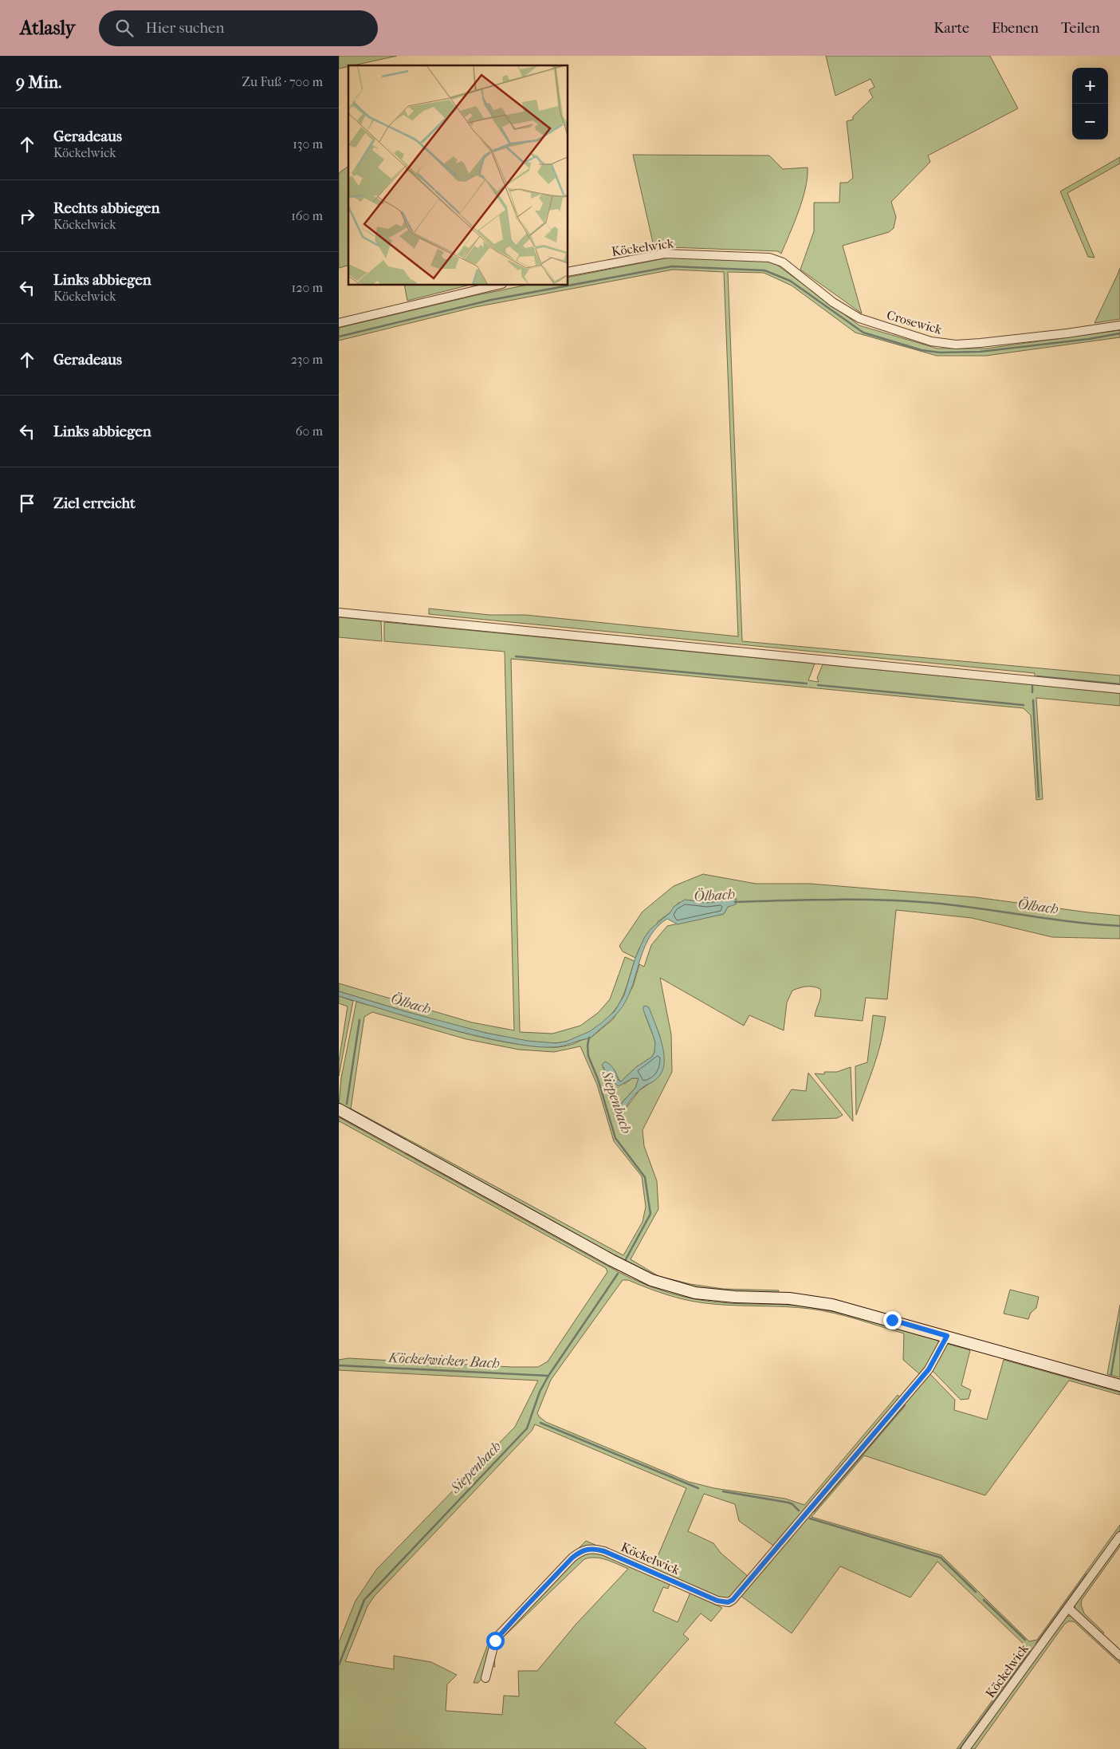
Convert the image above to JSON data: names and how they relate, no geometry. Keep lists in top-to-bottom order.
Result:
{
  "streets": {
    "street": ["Köckelwick", "Crosewick"]
  },
  "crossings": [
    ["Köckelwick", "Crosewick"]
  ],
  "water": ["Ölbach", "Siepenbach", "Köckelwicker Bach"],
  "page": {
    "header": "Atlasly",
    "search": "Hier suchen",
    "nav": ["Karte", "Ebenen", "Teilen"],
    "heading": ["9 Min.", "Zu Fuß · 700 m"],
    "map_buttons": ["+", "−"],
    "list": [
      ["Geradeaus", "Köckelwick", "130 m"],
      ["Rechts abbiegen", "Köckelwick", "160 m"],
      ["Links abbiegen", "Köckelwick", "120 m"],
      ["Geradeaus", "230 m"],
      ["Links abbiegen", "60 m"],
      "Ziel erreicht"
    ]
  }
}
